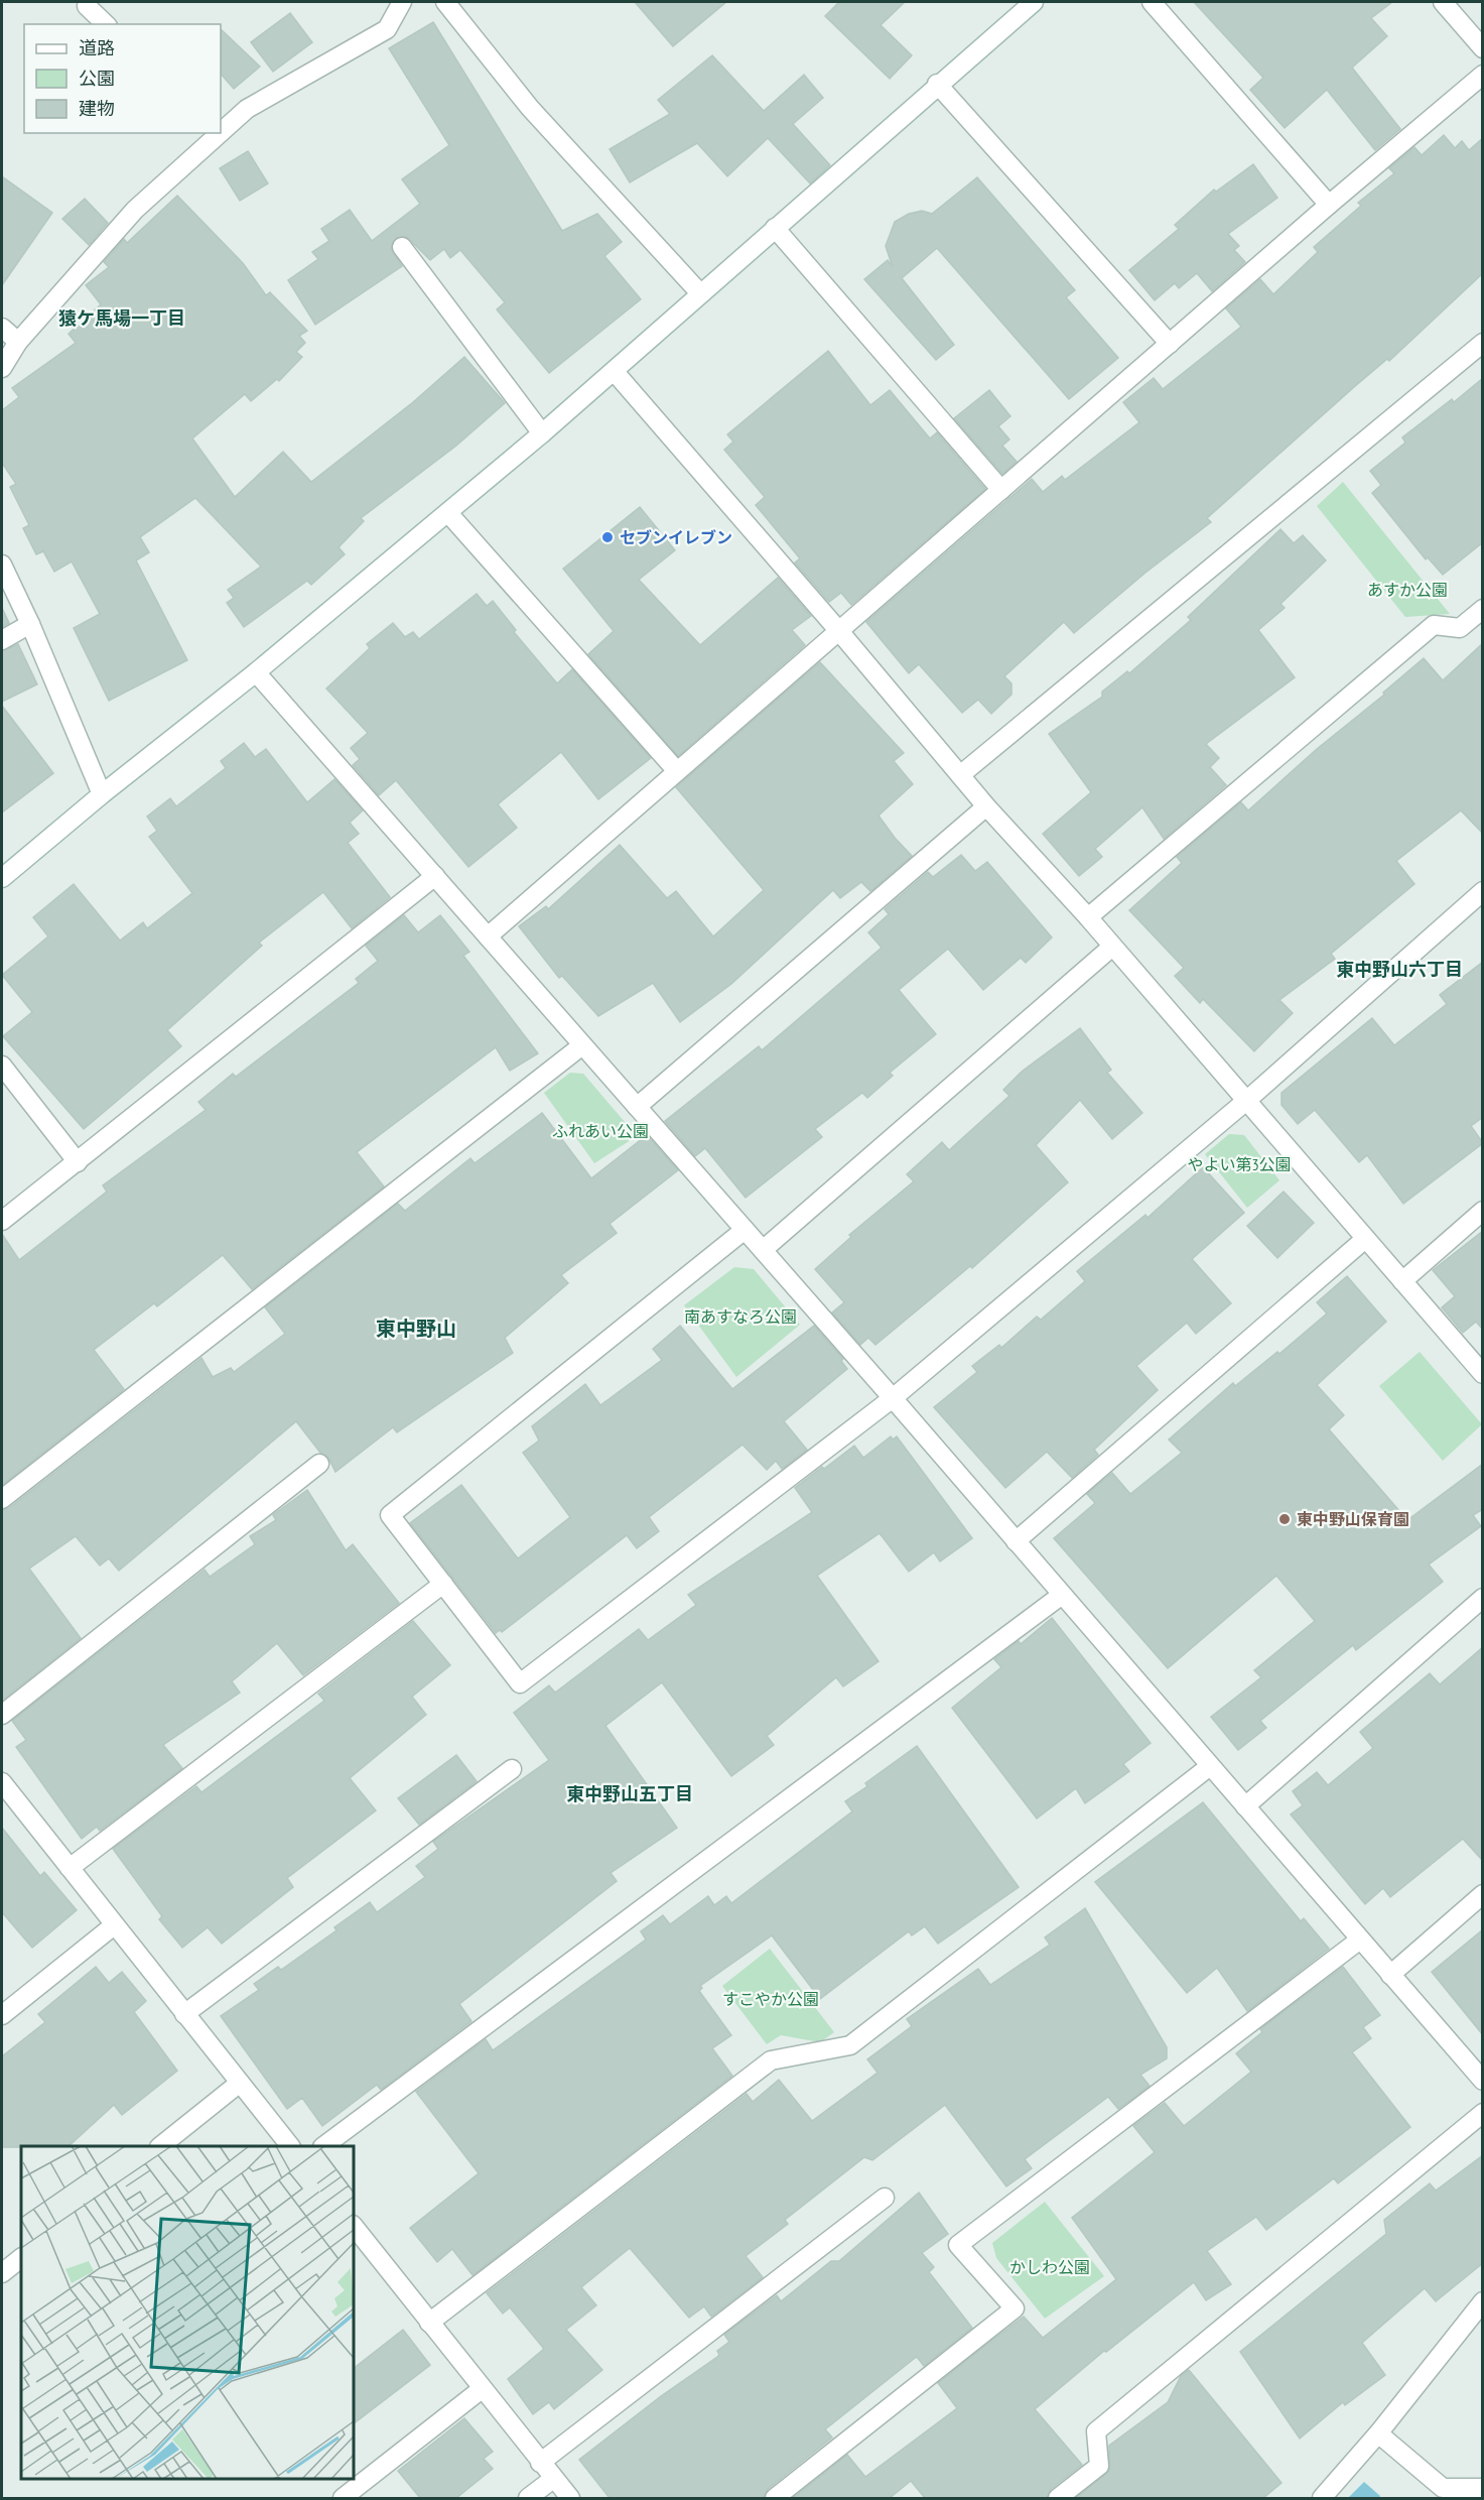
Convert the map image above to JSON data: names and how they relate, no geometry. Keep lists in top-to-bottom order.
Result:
{
  "districts": [
    "猿ケ馬場一丁目",
    "東中野山六丁目",
    "東中野山",
    "東中野山五丁目"
  ],
  "parks": [
    "あすか公園",
    "ふれあい公園",
    "やよい第3公園",
    "南あすなろ公園",
    "すこやか公園",
    "かしわ公園"
  ],
  "places": ["セブンイレブン", "東中野山保育園"],
  "legend": ["道路", "公園", "建物"]
}
